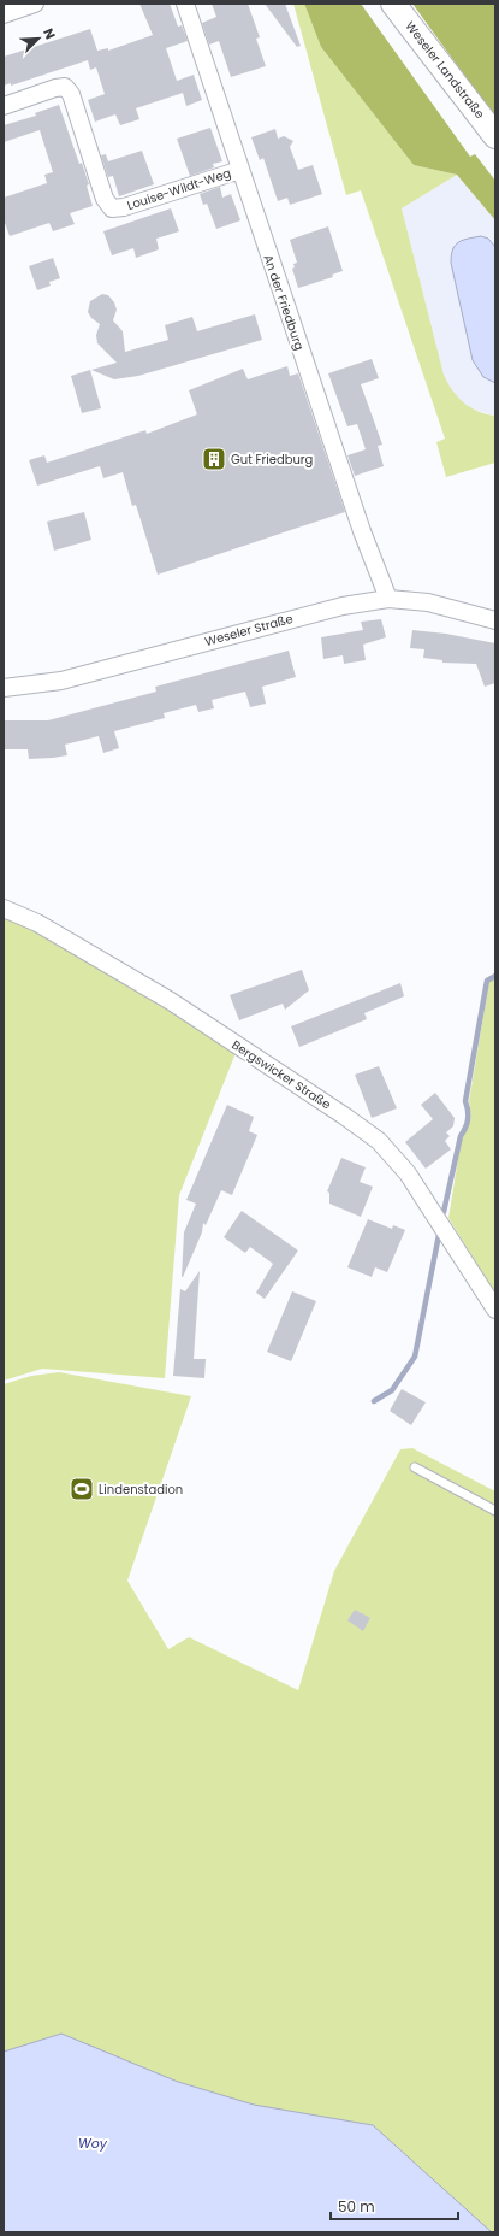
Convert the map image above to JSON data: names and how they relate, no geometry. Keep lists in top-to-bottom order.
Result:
{
  "streets": {
    "main road": ["Weseler Landstraße"],
    "street": [
      "Louise-Wildt-Weg",
      "An der Friedburg",
      "Weseler Straße",
      "Bergswicker Straße"
    ]
  },
  "crossings": [
    ["Louise-Wildt-Weg", "An der Friedburg"],
    ["An der Friedburg", "Weseler Straße"]
  ],
  "water": ["Woy"],
  "places": {
    "building": ["Gut Friedburg"],
    "sports": ["Lindenstadion"]
  },
  "scale_bar": "50 m",
  "north": "top right"
}
